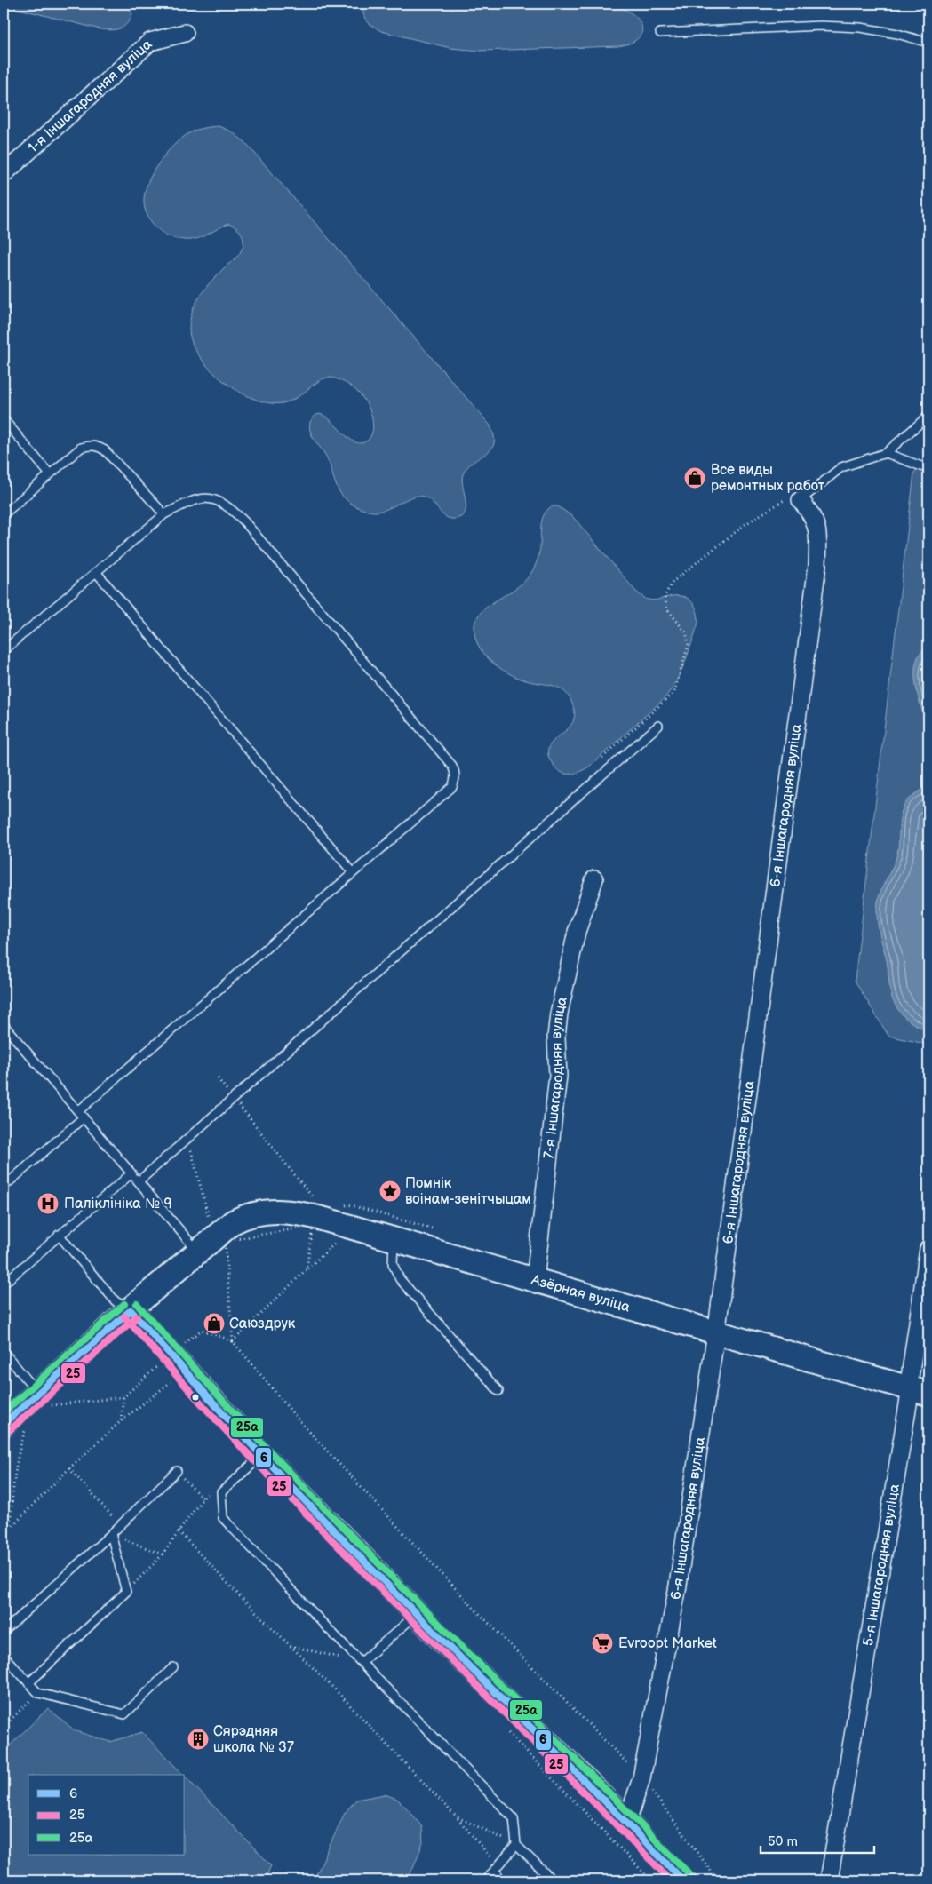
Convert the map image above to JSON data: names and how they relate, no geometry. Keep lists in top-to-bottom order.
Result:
{
  "streets": {
    "main road": ["Азёрная вуліца"],
    "street": [
      "1-я Іншагародняя вуліца",
      "6-я Іншагародняя вуліца",
      "7-я Іншагародняя вуліца",
      "5-я Іншагародняя вуліца"
    ]
  },
  "crossings": [
    ["6-я Іншагародняя вуліца", "Азёрная вуліца"],
    ["7-я Іншагародняя вуліца", "Азёрная вуліца"],
    ["Азёрная вуліца", "5-я Іншагародняя вуліца"]
  ],
  "places": {
    "shop": ["Все виды ремонтных работ", "Саюздрук"],
    "place": ["Помнік воінам-зенітчыцам"],
    "hospital": ["Паліклініка № 9"],
    "supermarket": ["Evroopt Market"],
    "building": ["Сярэдняя школа № 37"]
  },
  "lines": ["transit line 25а", "transit line 6", "transit line 25"],
  "legend": ["6", "25", "25а"],
  "scale_bar": "50 m"
}
